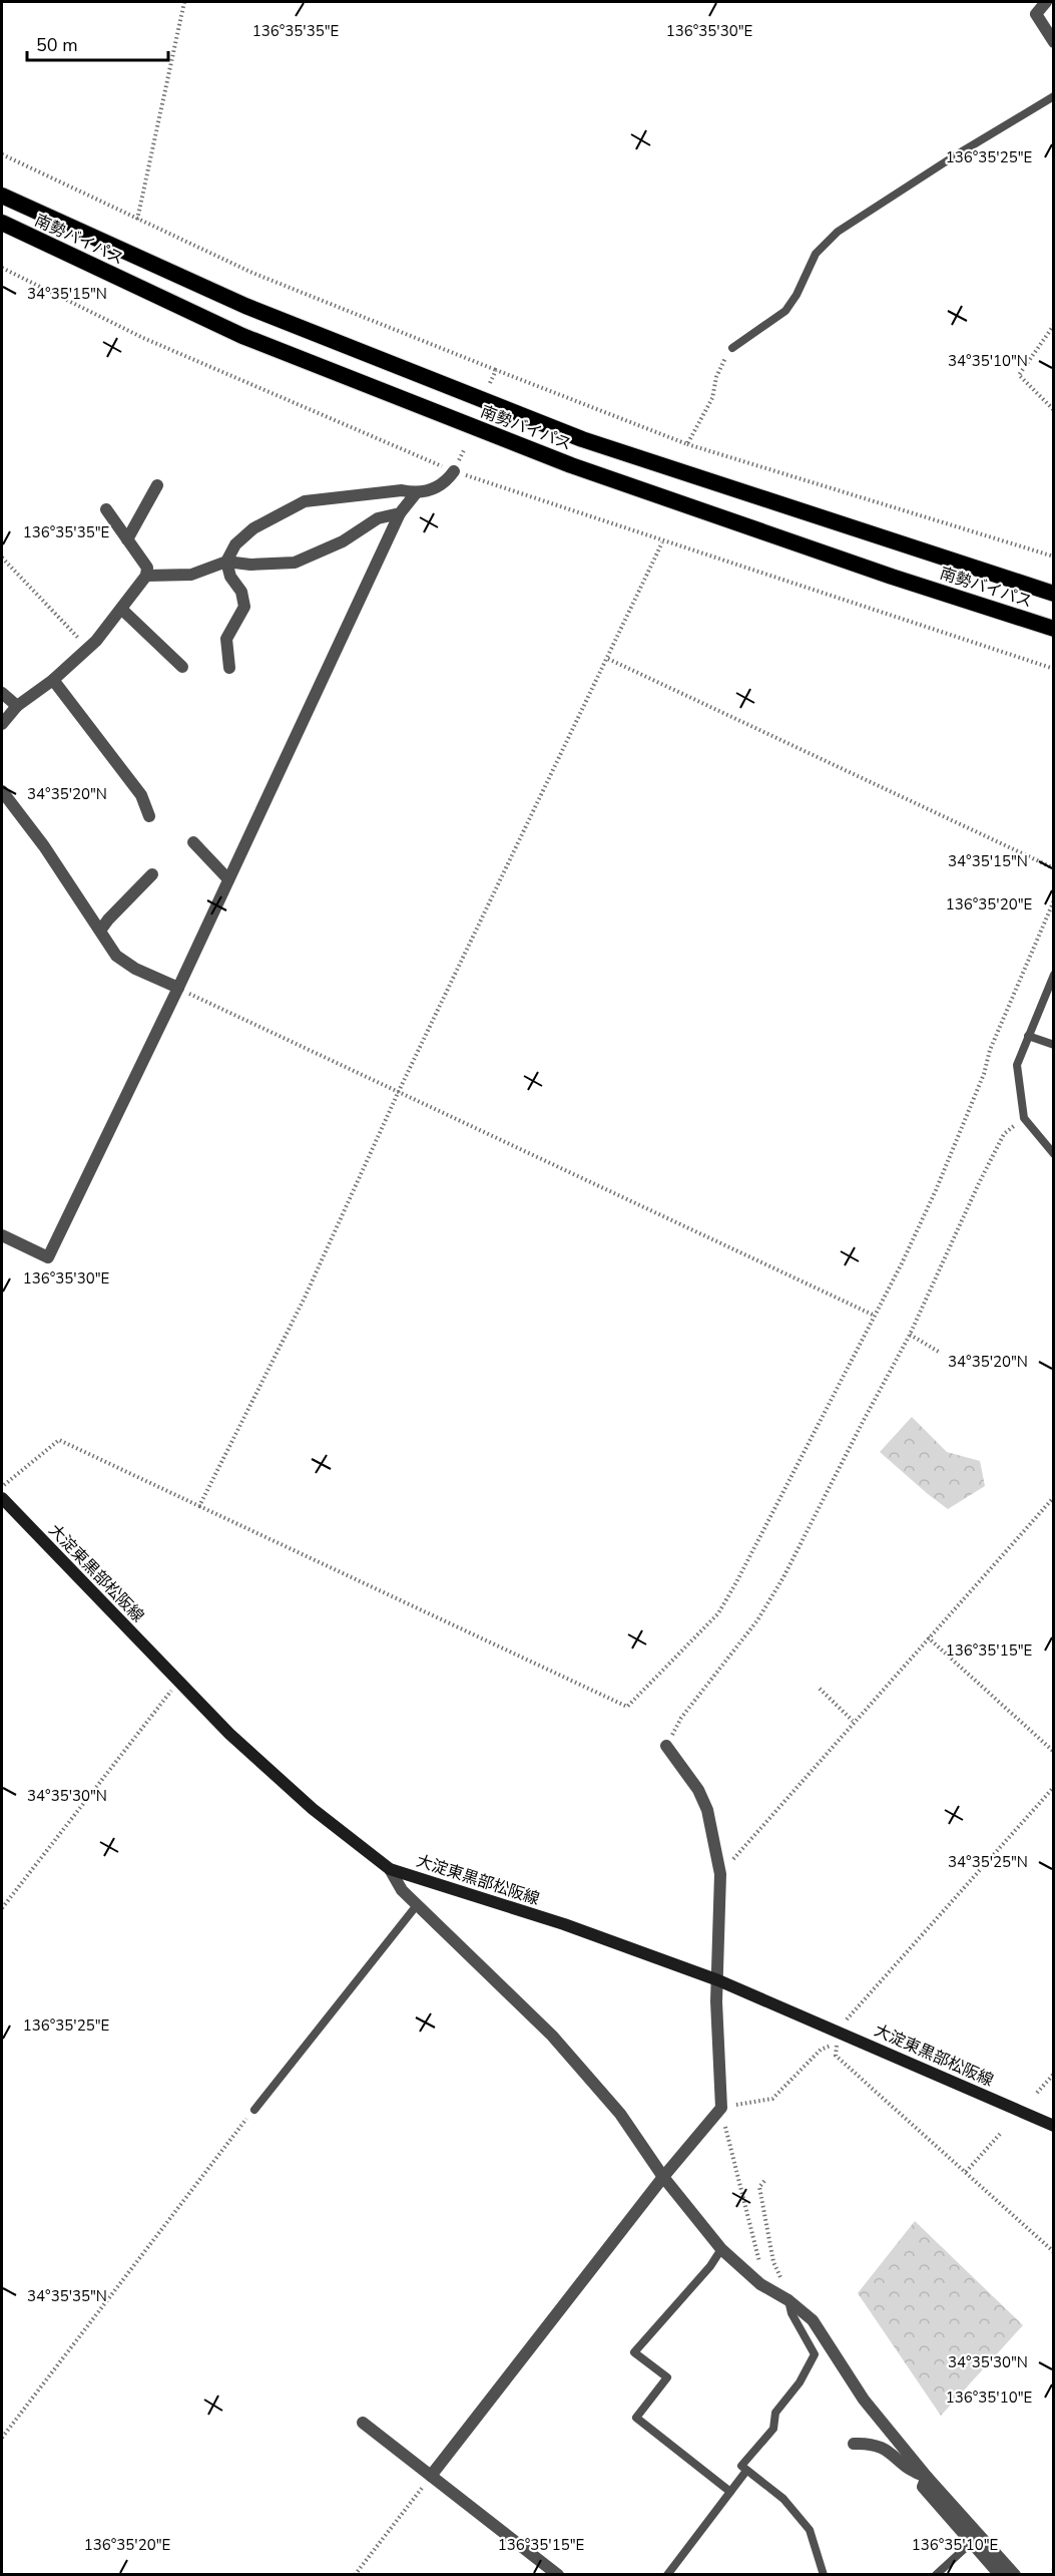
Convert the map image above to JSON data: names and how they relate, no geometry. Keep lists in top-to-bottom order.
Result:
{
  "streets": {
    "highway": ["南勢バイパス"],
    "main road": ["大淀東黒部松阪線"]
  },
  "scale_bar": "50 m",
  "coordinates": [
    "136°35'35\"E",
    "136°35'30\"E",
    "136°35'25\"E",
    "34°35'15\"N",
    "34°35'10\"N",
    "34°35'20\"N",
    "136°35'20\"E",
    "136°35'15\"E",
    "34°35'30\"N",
    "34°35'25\"N",
    "34°35'35\"N",
    "136°35'10\"E"
  ]
}
